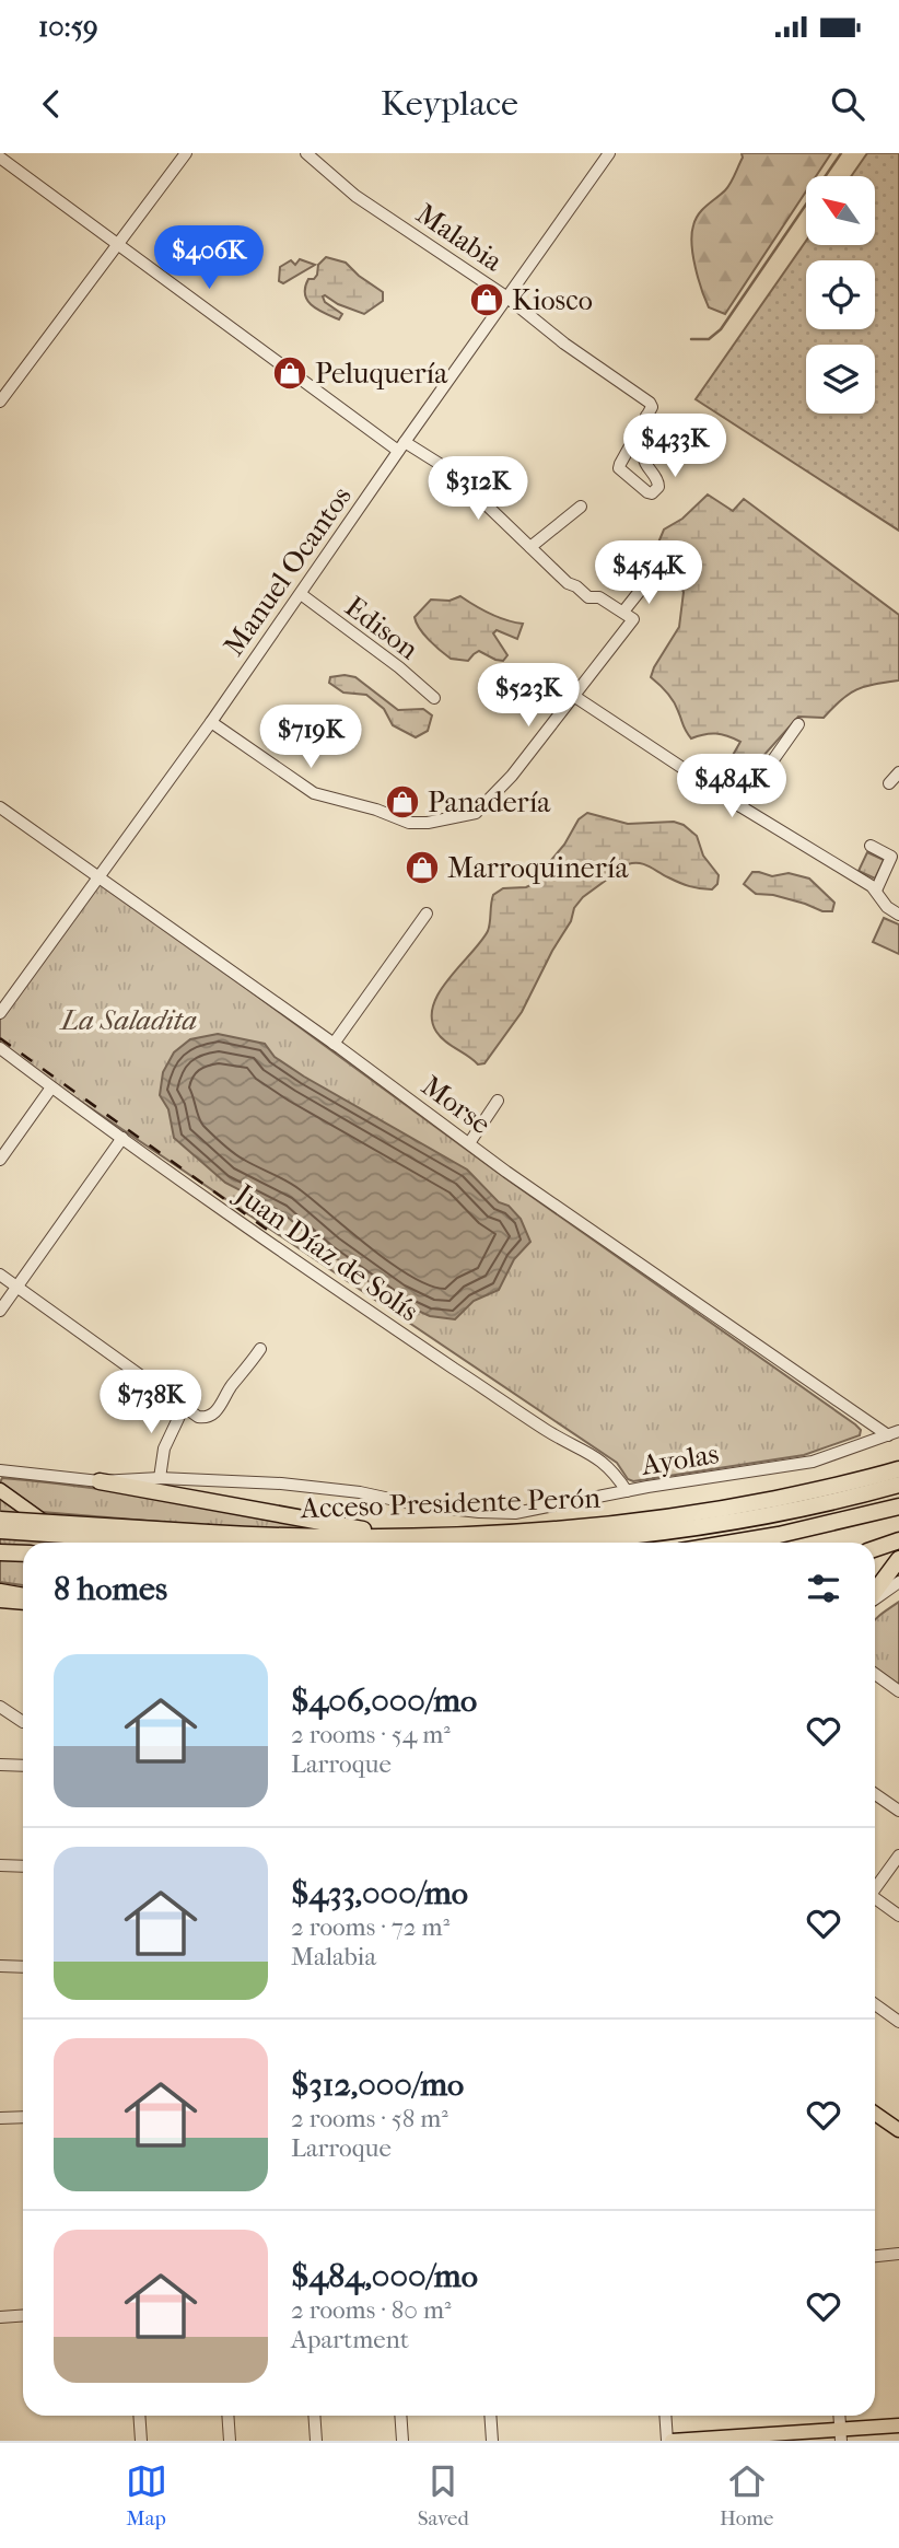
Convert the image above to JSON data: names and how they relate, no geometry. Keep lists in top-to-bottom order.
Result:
{
  "streets": {
    "highway": ["Acceso Presidente Perón"],
    "street": [
      "Malabia",
      "Manuel Ocantos",
      "Edison",
      "Morse",
      "Juan Díaz de Solís",
      "Ayolas"
    ]
  },
  "crossings": [
    ["Malabia", "Manuel Ocantos"],
    ["Manuel Ocantos", "Edison"],
    ["Manuel Ocantos", "Morse"],
    ["Morse", "Ayolas"],
    ["Juan Díaz de Solís", "Ayolas"]
  ],
  "parks": ["La Saladita"],
  "places": {
    "shop": [
      "Kiosco",
      "Peluquería",
      "Panadería",
      "Marroquinería"
    ]
  },
  "north": "top left",
  "page": {
    "status": "10:59",
    "header": "Keyplace",
    "price": [
      "$406K",
      "$433K",
      "$312K",
      "$454K",
      "$523K",
      "$719K",
      "$484K",
      "$738K"
    ],
    "heading": "8 homes",
    "list": [
      {
        "name": "$406,000/mo",
        "note": "2 rooms · 54 m² · Larroque"
      },
      {
        "name": "$433,000/mo",
        "note": "2 rooms · 72 m² · Malabia"
      },
      {
        "name": "$312,000/mo",
        "note": "2 rooms · 58 m² · Larroque"
      },
      {
        "name": "$484,000/mo",
        "note": "2 rooms · 80 m² · Apartment"
      }
    ],
    "tabs": ["Map", "Saved", "Home"]
  }
}
